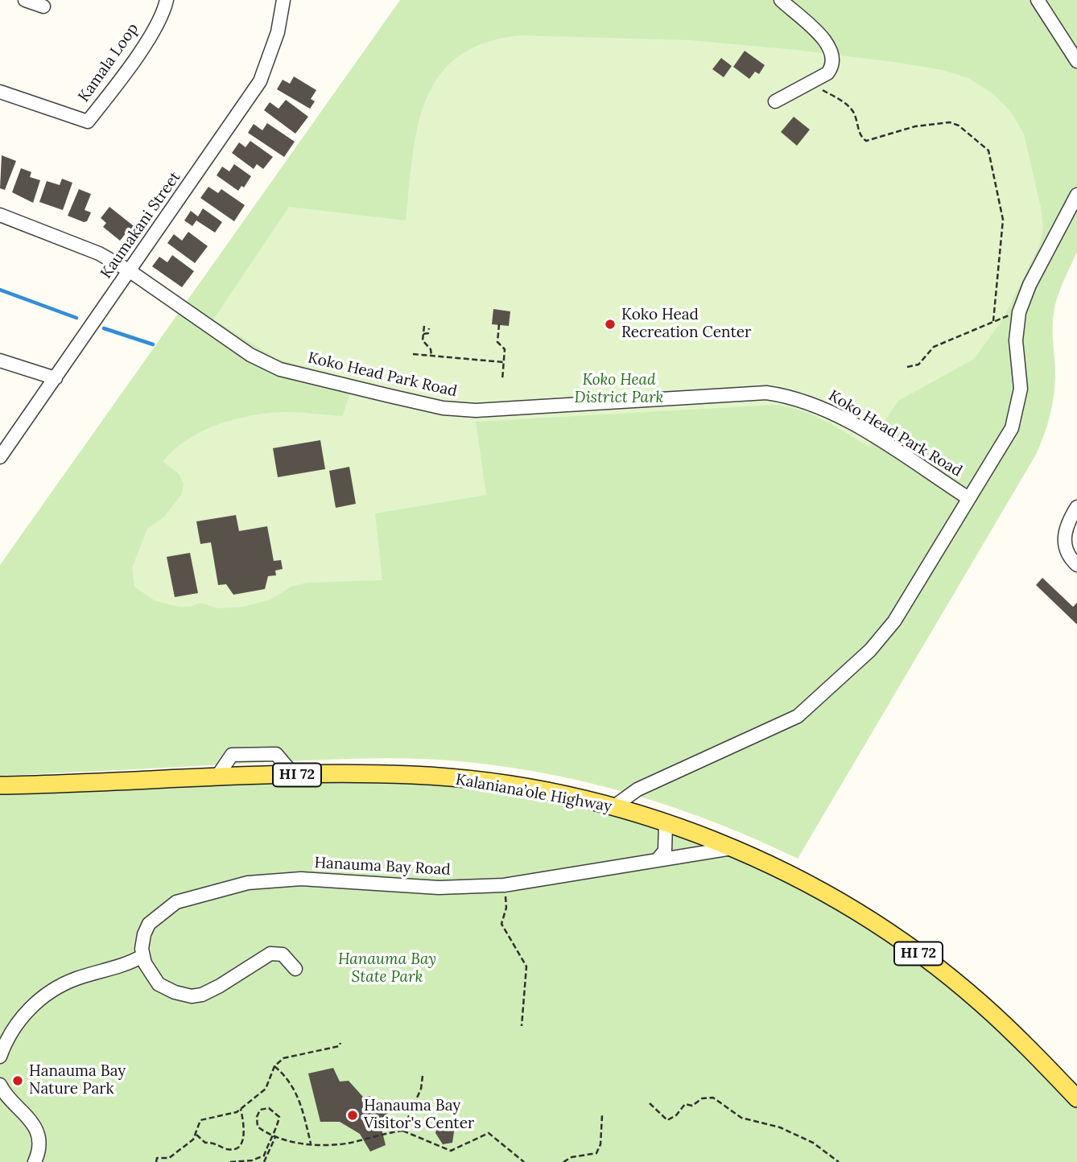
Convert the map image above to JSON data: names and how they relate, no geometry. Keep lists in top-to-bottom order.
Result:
{
  "streets": {
    "main road": ["HI 72", "Kalaniana’ole Highway"],
    "street": [
      "Kamala Loop",
      "Kaumakani Street",
      "Koko Head Park Road",
      "Hanauma Bay Road"
    ]
  },
  "crossings": [
    ["Kaumakani Street", "Koko Head Park Road"],
    ["Koko Head Park Road", "Kalaniana’ole Highway"],
    ["Kalaniana’ole Highway", "Hanauma Bay Road"]
  ],
  "parks": ["Koko Head District Park", "Hanauma Bay State Park"],
  "places": ["Koko Head Recreation Center", "Hanauma Bay Nature Park", "Hanauma Bay Visitor's Center"]
}
